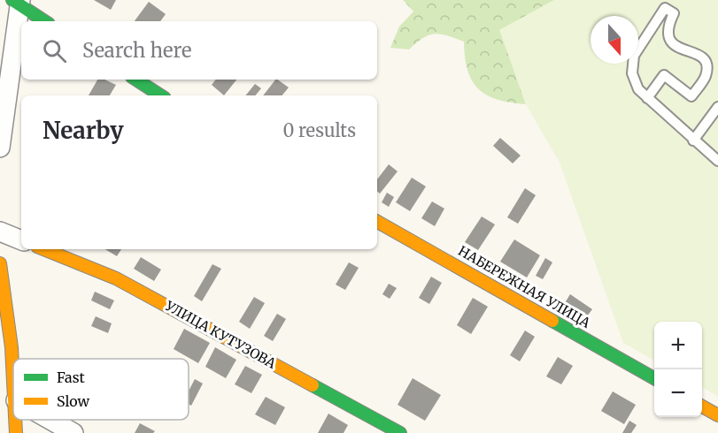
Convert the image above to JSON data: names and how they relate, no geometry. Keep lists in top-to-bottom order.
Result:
{
  "streets": {
    "street": ["НАБЕРЕЖНАЯ УЛИЦА", "УЛИЦА КУТУЗОВА"]
  },
  "legend": ["Fast", "Slow"],
  "north": "bottom",
  "page": {
    "search": "Search here",
    "heading": ["Nearby", "0 results"],
    "map_buttons": ["+", "−"]
  }
}
